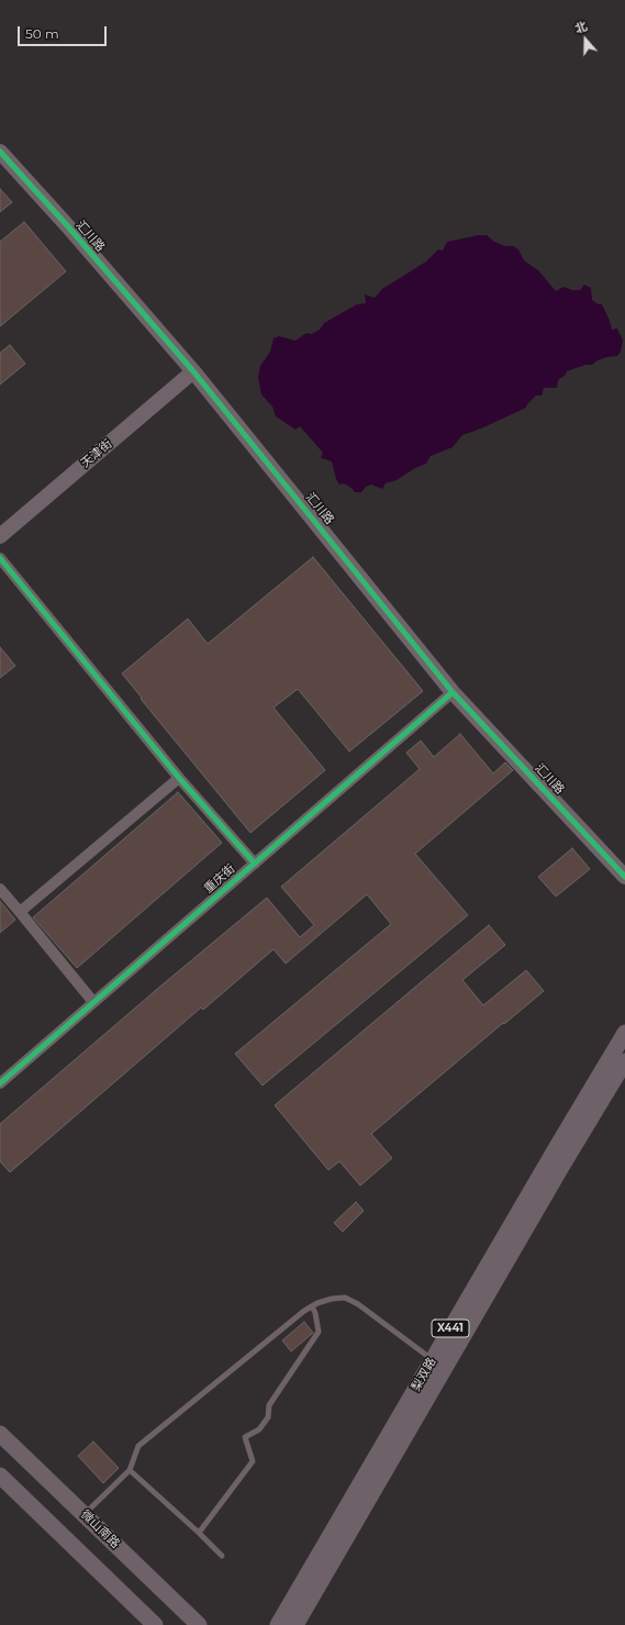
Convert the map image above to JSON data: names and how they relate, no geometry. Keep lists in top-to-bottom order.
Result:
{
  "streets": {
    "main road": ["X441", "梨双路", "微山南路"],
    "street": ["汇川路", "天津街", "重庆街"]
  },
  "crossings": [
    ["汇川路", "天津街"],
    ["汇川路", "重庆街"]
  ],
  "scale_bar": "50 m",
  "north": "top"
}
